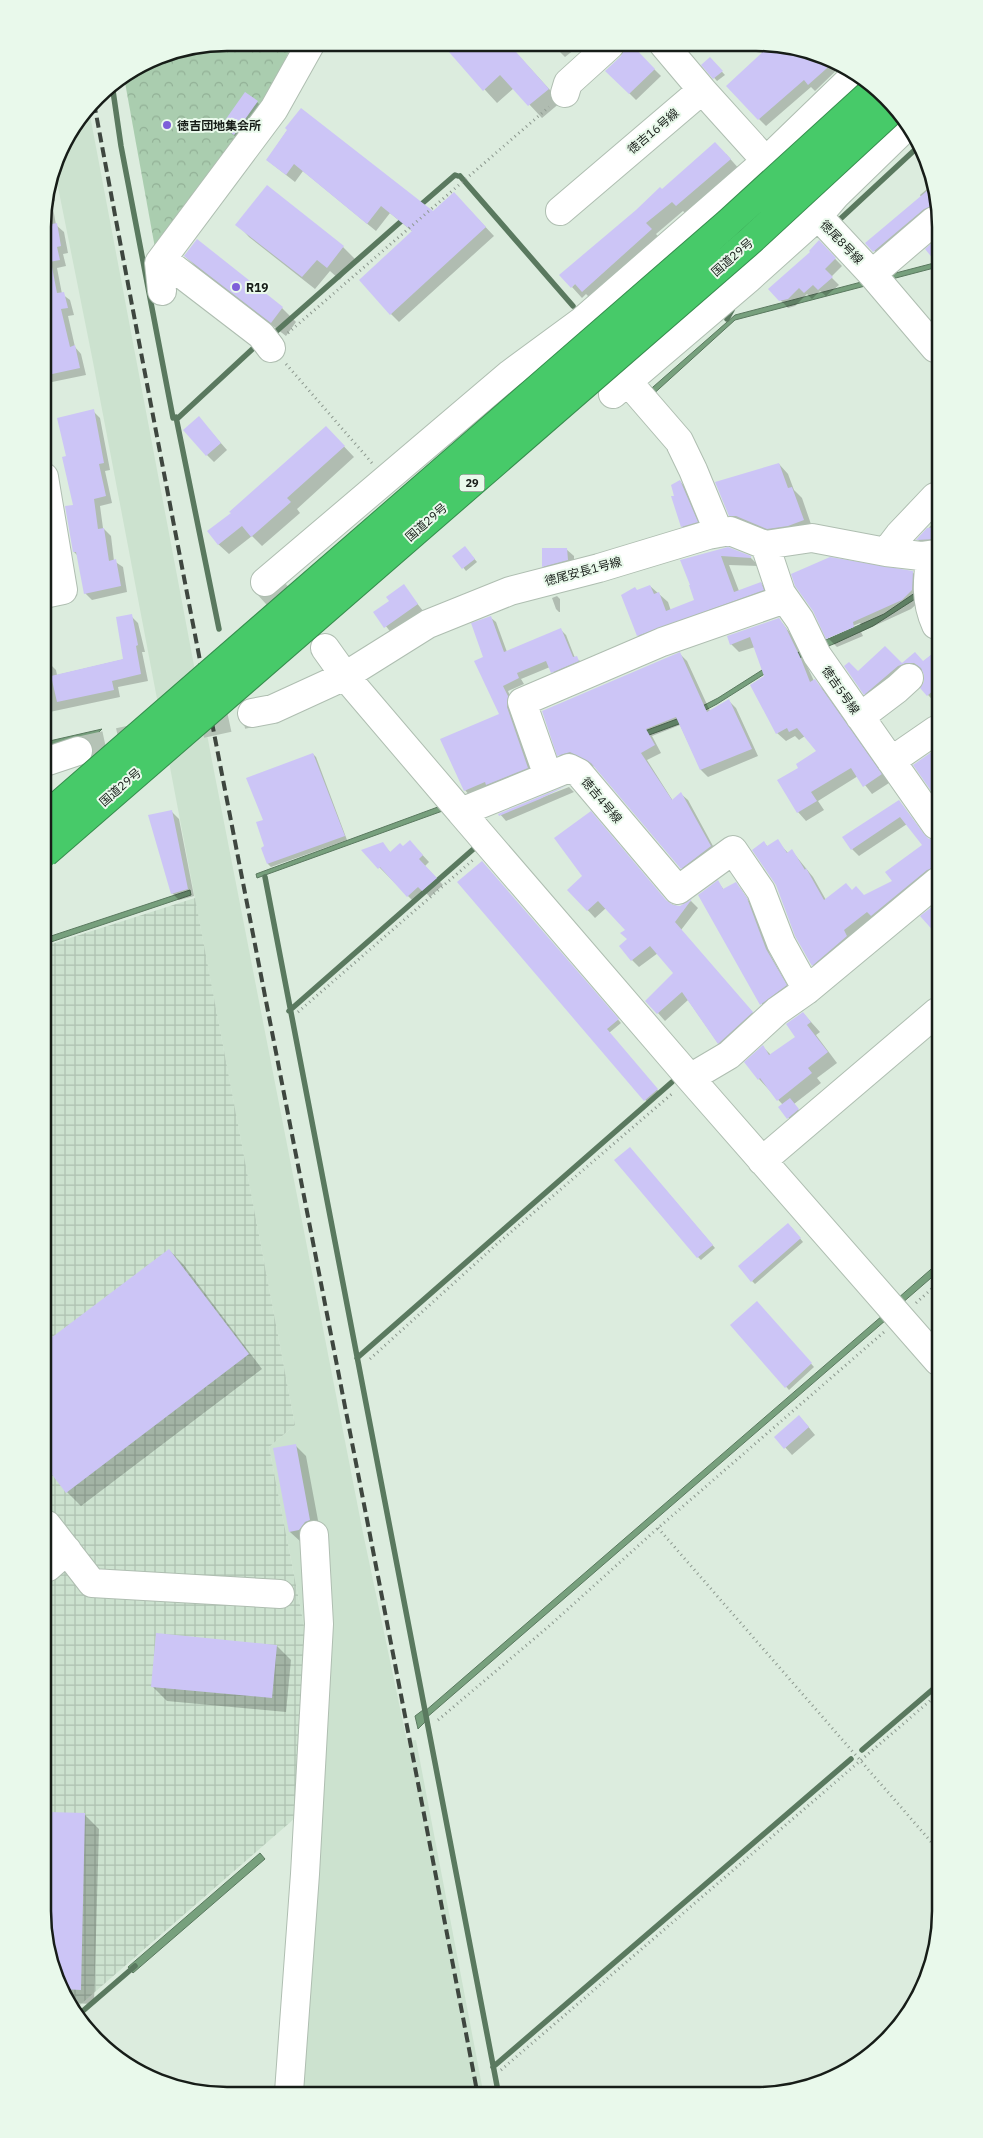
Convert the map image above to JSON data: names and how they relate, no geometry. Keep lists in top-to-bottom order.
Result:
{
  "streets": {
    "highway": ["国道29号", "29"],
    "street": [
      "徳吉16号線",
      "徳尾8号線",
      "徳尾安長1号線",
      "徳吉5号線",
      "徳吉4号線"
    ]
  },
  "crossings": [
    ["徳尾安長1号線", "徳吉5号線"]
  ],
  "places": ["徳吉団地集会所", "R19"]
}
